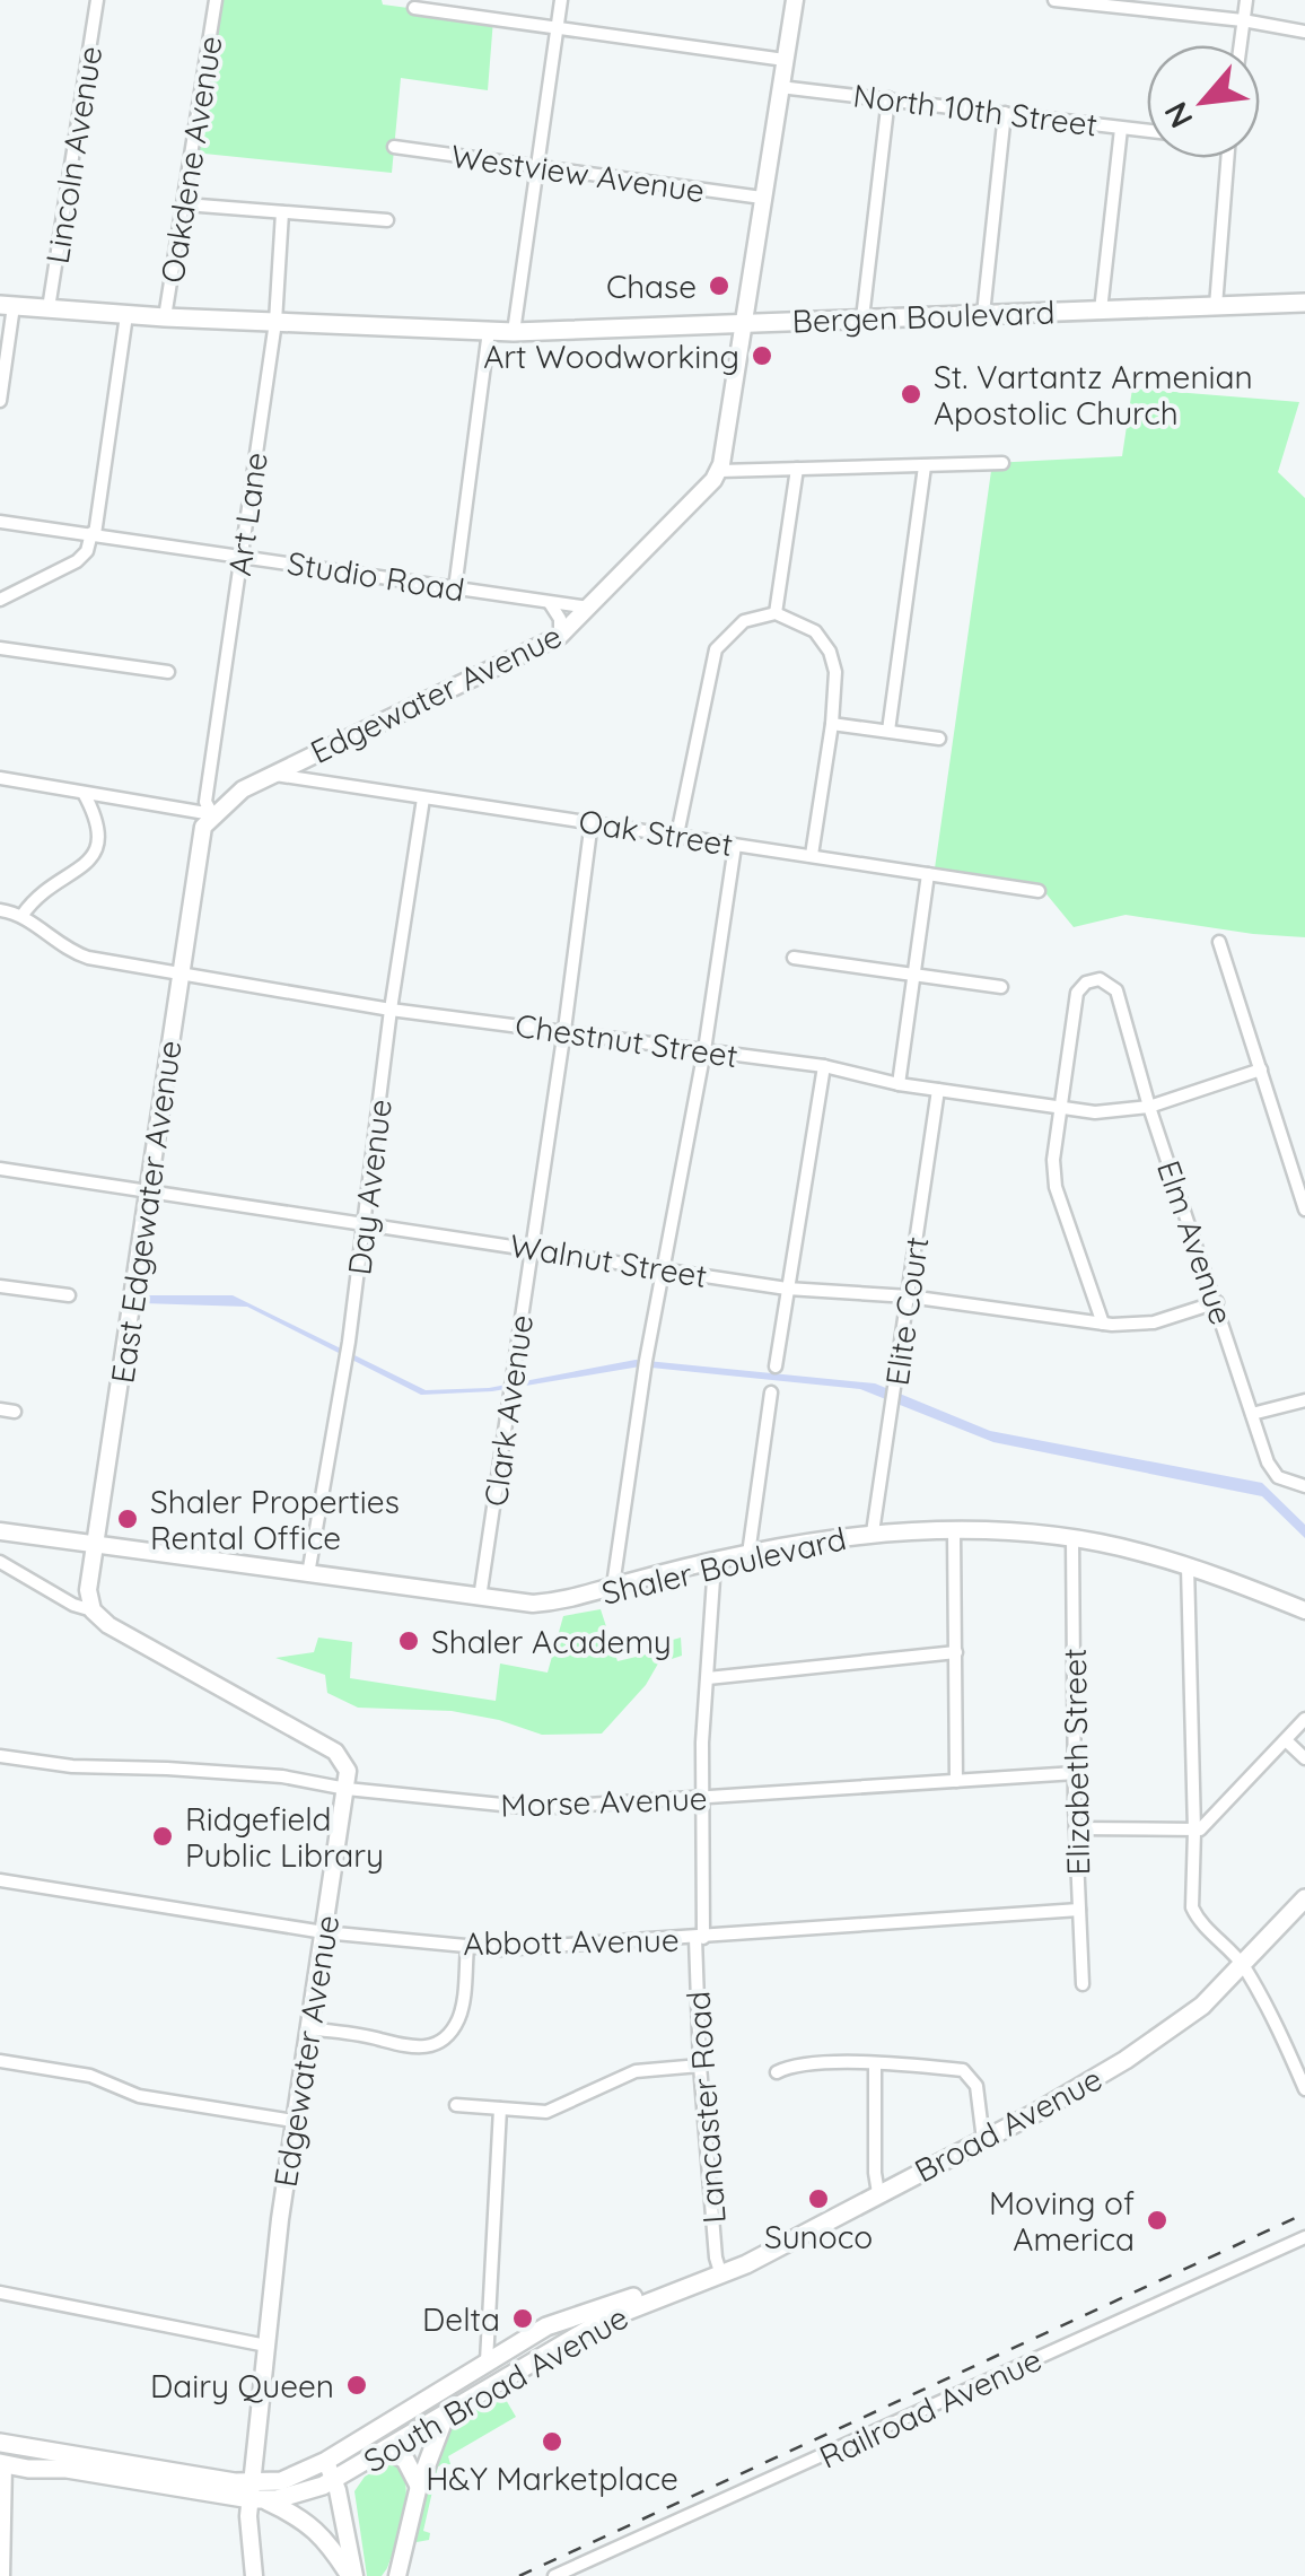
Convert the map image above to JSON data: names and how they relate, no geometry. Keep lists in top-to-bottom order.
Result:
{
  "streets": {
    "main road": ["Bergen Boulevard", "Broad Avenue", "South Broad Avenue"],
    "street": [
      "North 10th Street",
      "Lincoln Avenue",
      "Oakdene Avenue",
      "Westview Avenue",
      "Art Lane",
      "Studio Road",
      "Edgewater Avenue",
      "Oak Street",
      "Chestnut Street",
      "Day Avenue",
      "East Edgewater Avenue",
      "Elm Avenue",
      "Walnut Street",
      "Elite Court",
      "Clark Avenue",
      "Shaler Boulevard",
      "Elizabeth Street",
      "Morse Avenue",
      "Abbott Avenue",
      "Lancaster Road",
      "Railroad Avenue"
    ]
  },
  "crossings": [
    ["North 10th Street", "Edgewater Avenue"],
    ["Lincoln Avenue", "Bergen Boulevard"],
    ["Oakdene Avenue", "Bergen Boulevard"],
    ["Oakdene Avenue", "Studio Road"],
    ["Westview Avenue", "Edgewater Avenue"],
    ["Bergen Boulevard", "Art Lane"],
    ["Bergen Boulevard", "Edgewater Avenue"],
    ["Art Lane", "Studio Road"],
    ["Art Lane", "Edgewater Avenue"],
    ["Art Lane", "East Edgewater Avenue"],
    ["Studio Road", "Edgewater Avenue"],
    ["Edgewater Avenue", "Oak Street"],
    ["Edgewater Avenue", "East Edgewater Avenue"],
    ["Edgewater Avenue", "Morse Avenue"],
    ["Edgewater Avenue", "Abbott Avenue"],
    ["Edgewater Avenue", "South Broad Avenue"],
    ["Oak Street", "Day Avenue"],
    ["Oak Street", "Clark Avenue"],
    ["Chestnut Street", "Day Avenue"],
    ["Chestnut Street", "East Edgewater Avenue"],
    ["Chestnut Street", "Elm Avenue"],
    ["Chestnut Street", "Elite Court"],
    ["Chestnut Street", "Clark Avenue"],
    ["Day Avenue", "Walnut Street"],
    ["Day Avenue", "Shaler Boulevard"],
    ["East Edgewater Avenue", "Walnut Street"],
    ["East Edgewater Avenue", "Shaler Boulevard"],
    ["Elm Avenue", "Walnut Street"],
    ["Walnut Street", "Elite Court"],
    ["Walnut Street", "Clark Avenue"],
    ["Elite Court", "Shaler Boulevard"],
    ["Clark Avenue", "Shaler Boulevard"],
    ["Shaler Boulevard", "Elizabeth Street"],
    ["Shaler Boulevard", "Lancaster Road"],
    ["Elizabeth Street", "Morse Avenue"],
    ["Elizabeth Street", "Abbott Avenue"],
    ["Morse Avenue", "Lancaster Road"],
    ["Abbott Avenue", "Lancaster Road"],
    ["Lancaster Road", "Broad Avenue"],
    ["Broad Avenue", "South Broad Avenue"]
  ],
  "places": [
    "Chase",
    "Art Woodworking",
    "St. Vartantz Armenian Apostolic Church",
    "Shaler Properties Rental Office",
    "Shaler Academy",
    "Ridgefield Public Library",
    "Sunoco",
    "Moving of America",
    "Delta",
    "Dairy Queen",
    "H&Y Marketplace"
  ],
  "north": "bottom left"
}
